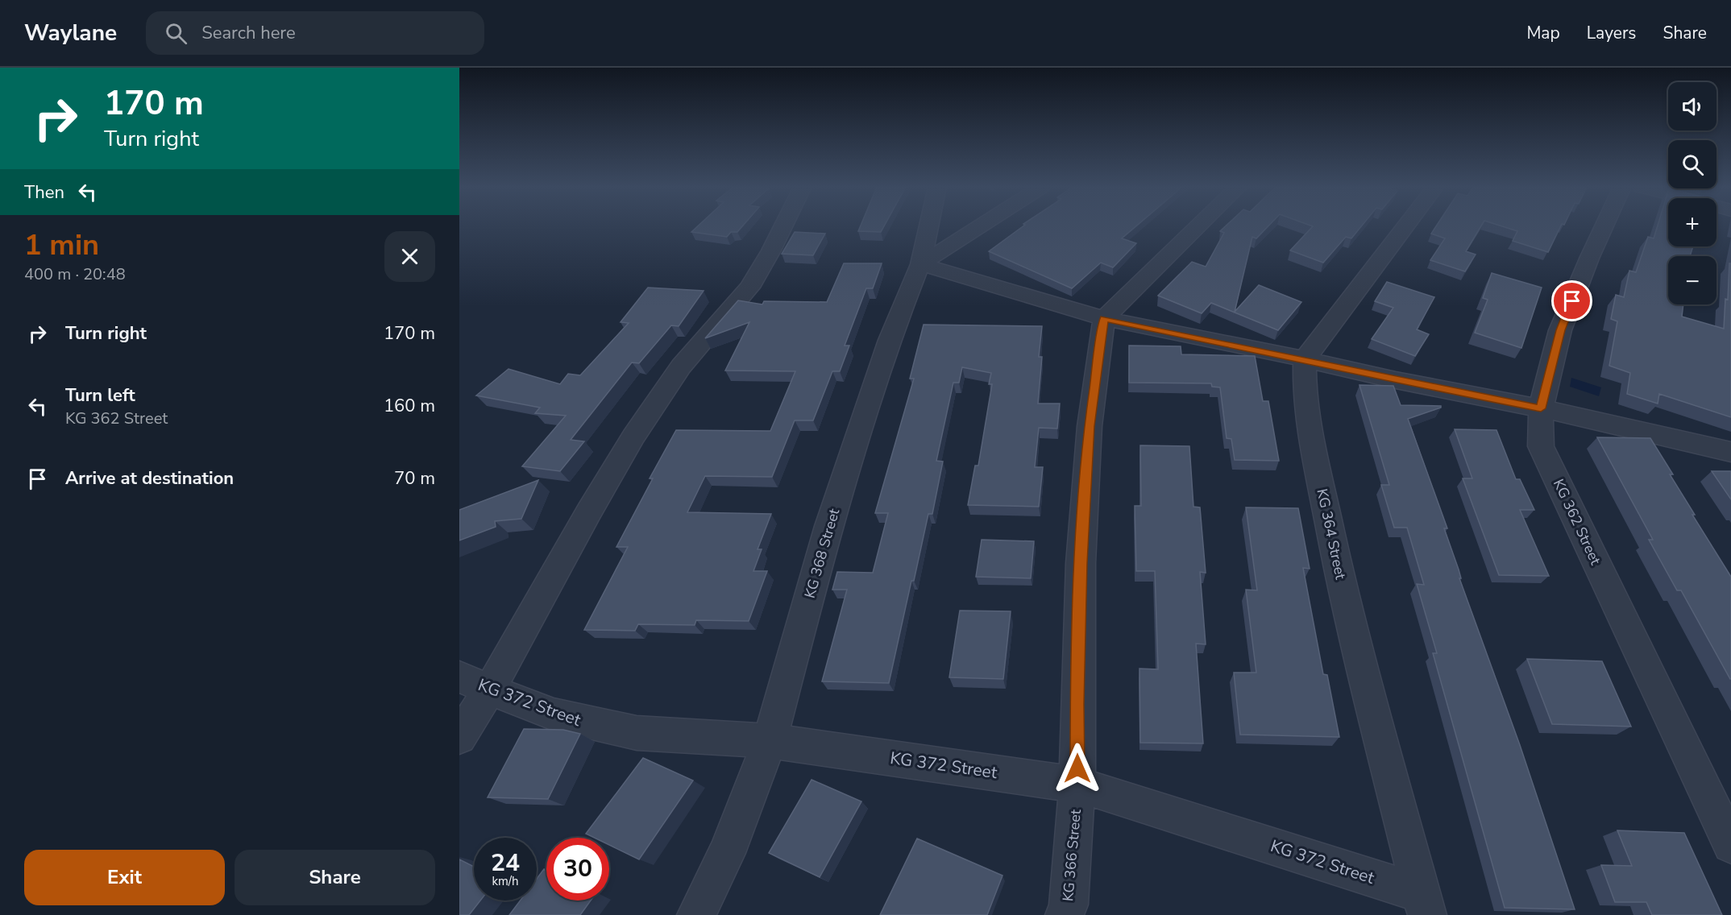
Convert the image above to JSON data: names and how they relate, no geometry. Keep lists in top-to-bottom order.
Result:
{
  "streets": {
    "street": [
      "KG 362 Street",
      "KG 364 Street",
      "KG 368 Street",
      "KG 372 Street",
      "KG 366 Street"
    ]
  },
  "crossings": [
    ["KG 364 Street", "KG 372 Street"],
    ["KG 368 Street", "KG 372 Street"],
    ["KG 372 Street", "KG 366 Street"]
  ],
  "page": {
    "header": "Waylane",
    "search": "Search here",
    "nav": ["Map", "Layers", "Share"],
    "turn": ["170 m", "Turn right"],
    "map_buttons": ["+", "−"],
    "then": "Then",
    "heading": ["1 min", "400 m · 20:48"],
    "list": [
      {
        "name": "Turn right",
        "value": "170 m"
      },
      {
        "name": "Turn left",
        "note": "KG 362 Street",
        "value": "160 m"
      },
      {
        "name": "Arrive at destination",
        "value": "70 m"
      }
    ],
    "speed": "24 km/h",
    "limit": "30",
    "buttons": ["Exit", "Share"]
  }
}
